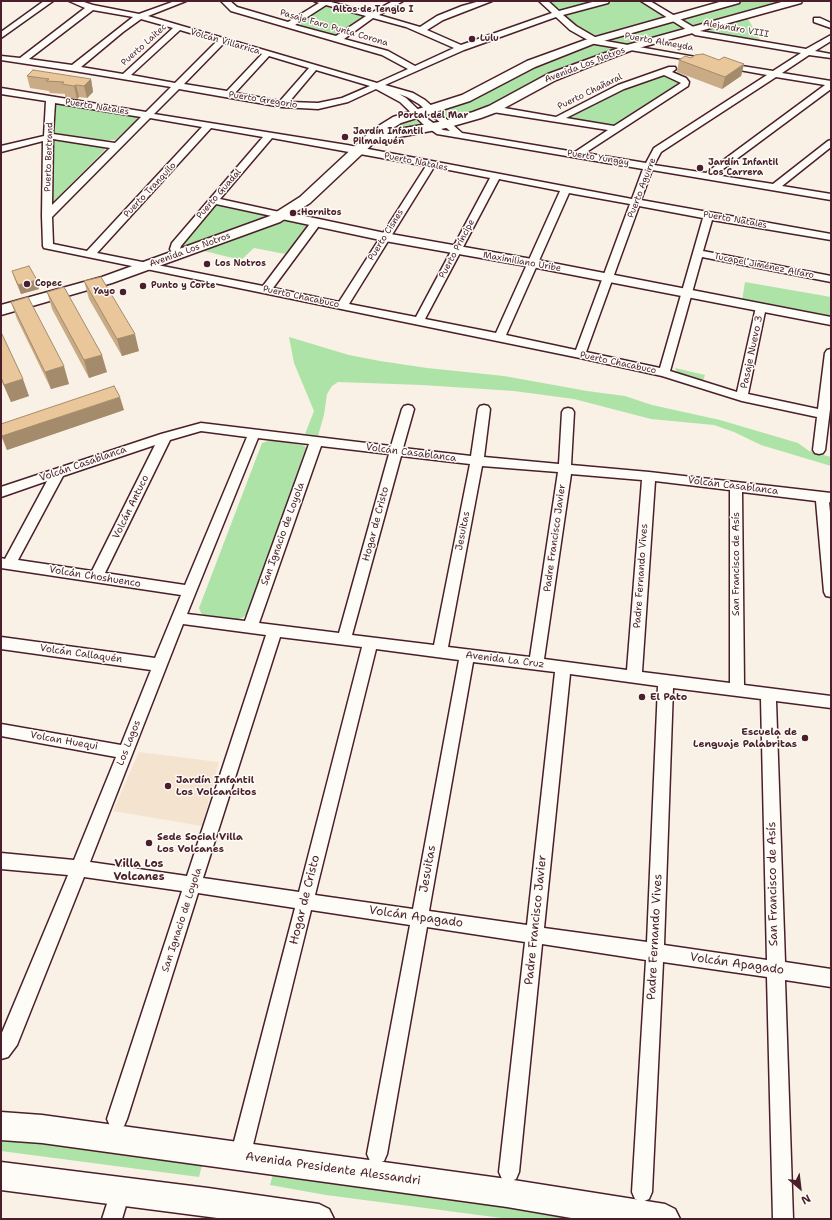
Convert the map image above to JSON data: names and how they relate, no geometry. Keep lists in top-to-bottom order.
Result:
{
  "streets": {
    "main road": ["Avenida Los Notros", "Avenida Presidente Alessandri"],
    "street": [
      "Pasaje Faro Punta Corona",
      "Alejandro VIII",
      "Volcán Villarrica",
      "Puerto Almeyda",
      "Puerto Laitec",
      "Puerto Chañaral",
      "Puerto Gregorio",
      "Puerto Natales",
      "Puerto Bertrand",
      "Puerto Yungay",
      "Puerto Aguirre",
      "Puerto Tranquilo",
      "Puerto Guadal",
      "Puerto Cisnes",
      "Puerto Príncipe",
      "Maximiliano Uribe",
      "Tucapel Jiménez Alfaro",
      "Puerto Chacabuco",
      "Pasaje Nuevo 3",
      "Volcán Casablanca",
      "Volcán Antuco",
      "Hogar de Cristo",
      "Jesuitas",
      "San Ignacio de Loyola",
      "Padre Francisco Javier",
      "San Francisco de Asís",
      "Padre Fernando Vives",
      "Volcán Choshuenco",
      "Volcán Callaquén",
      "Avenida La Cruz",
      "Volcan Huequi",
      "Los Lagos",
      "Volcán Apagado"
    ]
  },
  "crossings": [
    ["Pasaje Faro Punta Corona", "Puerto Gregorio"],
    ["Alejandro VIII", "Avenida Los Notros"],
    ["Alejandro VIII", "Puerto Aguirre"],
    ["Volcán Villarrica", "Puerto Laitec"],
    ["Volcán Villarrica", "Avenida Los Notros"],
    ["Volcán Villarrica", "Puerto Gregorio"],
    ["Volcán Villarrica", "Puerto Yungay"],
    ["Puerto Almeyda", "Avenida Los Notros"],
    ["Puerto Almeyda", "Puerto Chañaral"],
    ["Puerto Almeyda", "Puerto Gregorio"],
    ["Puerto Almeyda", "Puerto Aguirre"],
    ["Puerto Laitec", "Puerto Gregorio"],
    ["Avenida Los Notros", "Puerto Natales"],
    ["Avenida Los Notros", "Puerto Yungay"],
    ["Avenida Los Notros", "Puerto Guadal"],
    ["Avenida Los Notros", "Maximiliano Uribe"],
    ["Avenida Los Notros", "Puerto Chacabuco"],
    ["Puerto Natales", "Puerto Bertrand"],
    ["Puerto Natales", "Puerto Aguirre"],
    ["Puerto Natales", "Puerto Tranquilo"],
    ["Puerto Natales", "Puerto Guadal"],
    ["Puerto Natales", "Puerto Cisnes"],
    ["Puerto Natales", "Puerto Príncipe"],
    ["Puerto Bertrand", "Puerto Chacabuco"],
    ["Puerto Yungay", "Puerto Aguirre"],
    ["Puerto Aguirre", "Maximiliano Uribe"],
    ["Puerto Aguirre", "Puerto Chacabuco"],
    ["Puerto Tranquilo", "Puerto Chacabuco"],
    ["Puerto Guadal", "Maximiliano Uribe"],
    ["Puerto Cisnes", "Maximiliano Uribe"],
    ["Puerto Cisnes", "Puerto Chacabuco"],
    ["Puerto Príncipe", "Maximiliano Uribe"],
    ["Puerto Príncipe", "Puerto Chacabuco"],
    ["Maximiliano Uribe", "Pasaje Nuevo 3"],
    ["Puerto Chacabuco", "Pasaje Nuevo 3"],
    ["Volcán Casablanca", "Volcán Antuco"],
    ["Volcán Casablanca", "Hogar de Cristo"],
    ["Volcán Casablanca", "Jesuitas"],
    ["Volcán Casablanca", "San Ignacio de Loyola"],
    ["Volcán Casablanca", "Padre Francisco Javier"],
    ["Volcán Casablanca", "San Francisco de Asís"],
    ["Volcán Casablanca", "Padre Fernando Vives"],
    ["Volcán Casablanca", "Los Lagos"],
    ["Volcán Antuco", "Volcán Choshuenco"],
    ["Hogar de Cristo", "Avenida La Cruz"],
    ["Hogar de Cristo", "Volcán Apagado"],
    ["Hogar de Cristo", "Avenida Presidente Alessandri"],
    ["Jesuitas", "Avenida La Cruz"],
    ["Jesuitas", "Volcán Apagado"],
    ["San Ignacio de Loyola", "Avenida La Cruz"],
    ["San Ignacio de Loyola", "Volcán Apagado"],
    ["Padre Francisco Javier", "Avenida La Cruz"],
    ["Padre Francisco Javier", "Volcán Apagado"],
    ["San Francisco de Asís", "Avenida La Cruz"],
    ["San Francisco de Asís", "Volcán Apagado"],
    ["Padre Fernando Vives", "Avenida La Cruz"],
    ["Padre Fernando Vives", "Volcán Apagado"],
    ["Volcán Choshuenco", "Los Lagos"],
    ["Volcán Callaquén", "Los Lagos"],
    ["Avenida La Cruz", "Los Lagos"],
    ["Volcan Huequi", "Los Lagos"],
    ["Los Lagos", "Volcán Apagado"]
  ],
  "districts": ["Altos de Tenglo I", "Portal del Mar", "Villa Los Volcanes"],
  "places": [
    "Lulu",
    "Jardín Infantil Pilmaiquén",
    "Jardín Infantil Los Carrera",
    "Hornitos",
    "Los Notros",
    "Copec",
    "Punto y Corte",
    "Yayo",
    "El Pato",
    "Escuela de Lenguaje Palabritas",
    "Jardín Infantil Los Volcancitos",
    "Sede Social Villa Los Volcanes"
  ],
  "north": "bottom right"
}
